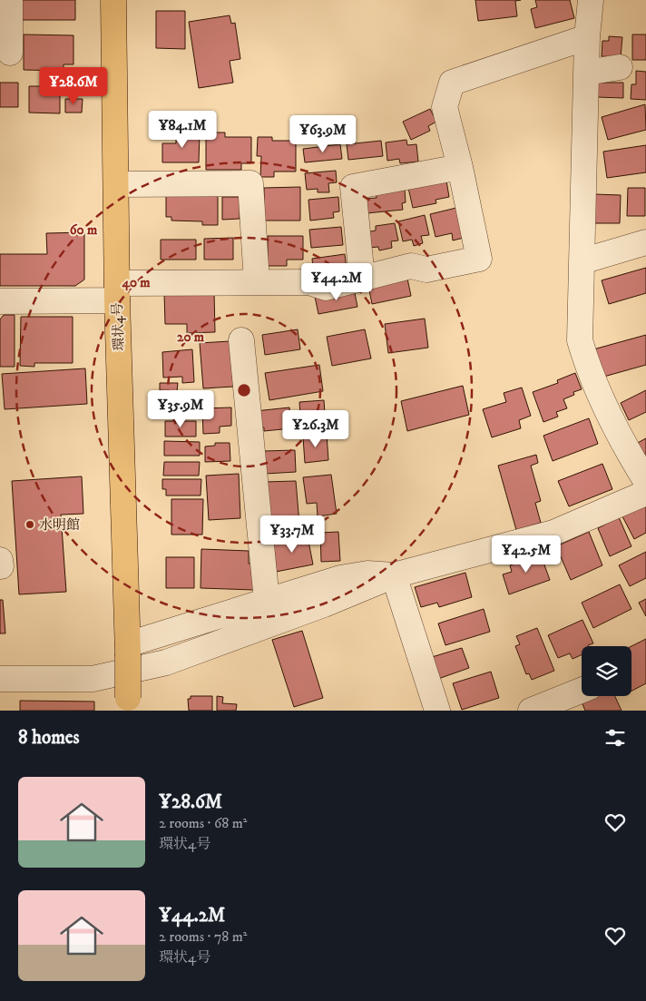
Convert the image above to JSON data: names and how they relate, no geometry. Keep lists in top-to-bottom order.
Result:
{
  "streets": {
    "main road": ["環状4号"]
  },
  "places": ["水明館"],
  "page": {
    "price": [
      "¥28.6M",
      "¥84.1M",
      "¥63.9M",
      "¥44.2M",
      "¥35.9M",
      "¥26.3M",
      "¥33.7M",
      "¥42.5M"
    ],
    "heading": "8 homes",
    "list": [
      {
        "name": "¥28.6M",
        "note": "2 rooms · 68 m² · 環状4号"
      },
      {
        "name": "¥44.2M",
        "note": "2 rooms · 78 m² · 環状4号"
      }
    ]
  },
  "rings": ["60 m", "40 m", "20 m"]
}
